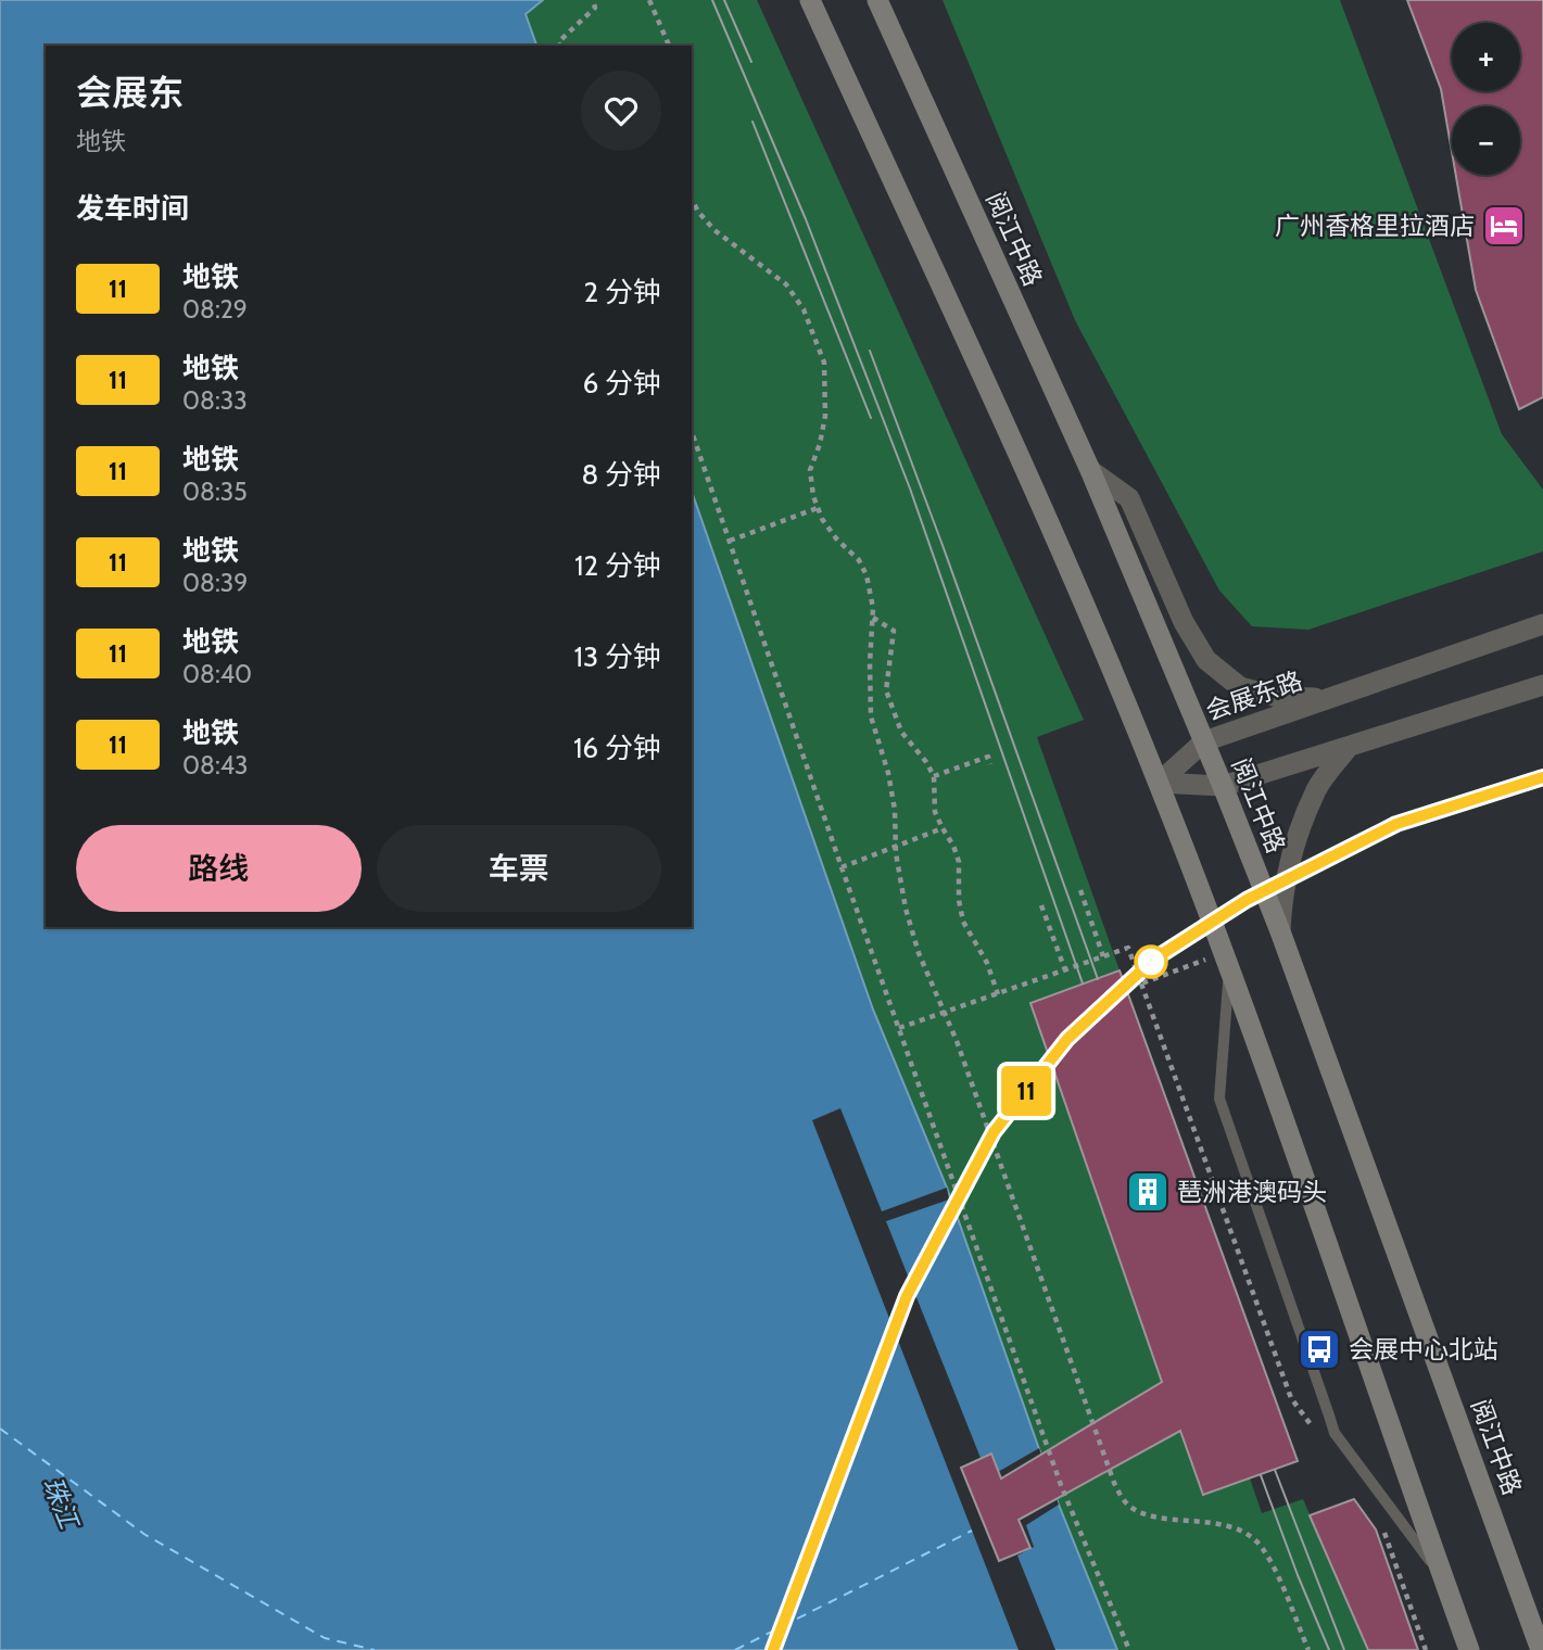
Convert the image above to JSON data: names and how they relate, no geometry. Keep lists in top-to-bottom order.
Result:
{
  "streets": {
    "main road": ["阅江中路"],
    "street": ["会展东路"]
  },
  "crossings": [
    ["阅江中路", "会展东路"]
  ],
  "water": ["珠江"],
  "places": {
    "hotel": ["广州香格里拉酒店"],
    "building": ["琶洲港澳码头"],
    "bus stop": ["会展中心北站"]
  },
  "lines": ["metro line 11"],
  "page": {
    "on_map": "11",
    "map_buttons": ["+", "−"],
    "heading": [
      ["会展东", "地铁"],
      "发车时间"
    ],
    "list": [
      {
        "mark": "11",
        "name": "地铁",
        "note": "08:29",
        "value": "2 分钟"
      },
      {
        "mark": "11",
        "name": "地铁",
        "note": "08:33",
        "value": "6 分钟"
      },
      {
        "mark": "11",
        "name": "地铁",
        "note": "08:35",
        "value": "8 分钟"
      },
      {
        "mark": "11",
        "name": "地铁",
        "note": "08:39",
        "value": "12 分钟"
      },
      {
        "mark": "11",
        "name": "地铁",
        "note": "08:40",
        "value": "13 分钟"
      },
      {
        "mark": "11",
        "name": "地铁",
        "note": "08:43",
        "value": "16 分钟"
      }
    ],
    "buttons": ["路线", "车票"]
  }
}
